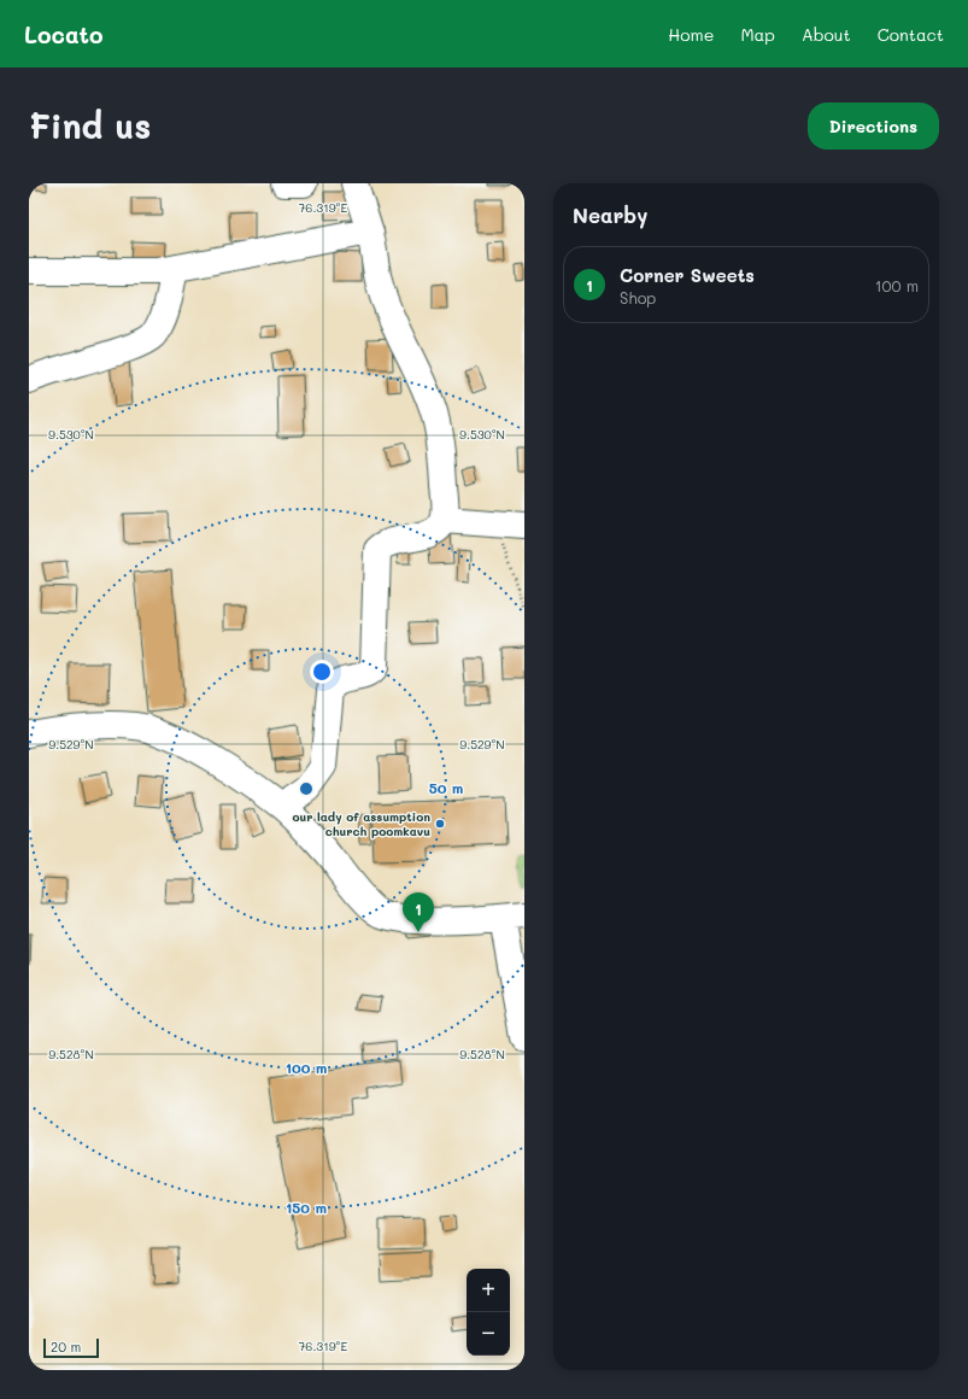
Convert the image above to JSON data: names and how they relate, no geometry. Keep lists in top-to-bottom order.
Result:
{
  "places": ["our lady of assumption church poomkavu"],
  "scale_bar": "20 m",
  "page": {
    "header": "Locato",
    "nav": [
      "Home",
      "Map",
      "About",
      "Contact"
    ],
    "buttons": "Directions",
    "title": "Find us",
    "heading": "Nearby",
    "list": [
      {
        "mark": "1",
        "name": "Corner Sweets",
        "note": "Shop",
        "value": "100 m"
      }
    ],
    "pins": "1",
    "map_buttons": ["+", "−"],
    "scale": "20 m"
  },
  "coordinates": [
    "76.319°E",
    "9.530°N",
    "9.529°N",
    "9.528°N"
  ],
  "rings": ["50 m", "100 m", "150 m"]
}
